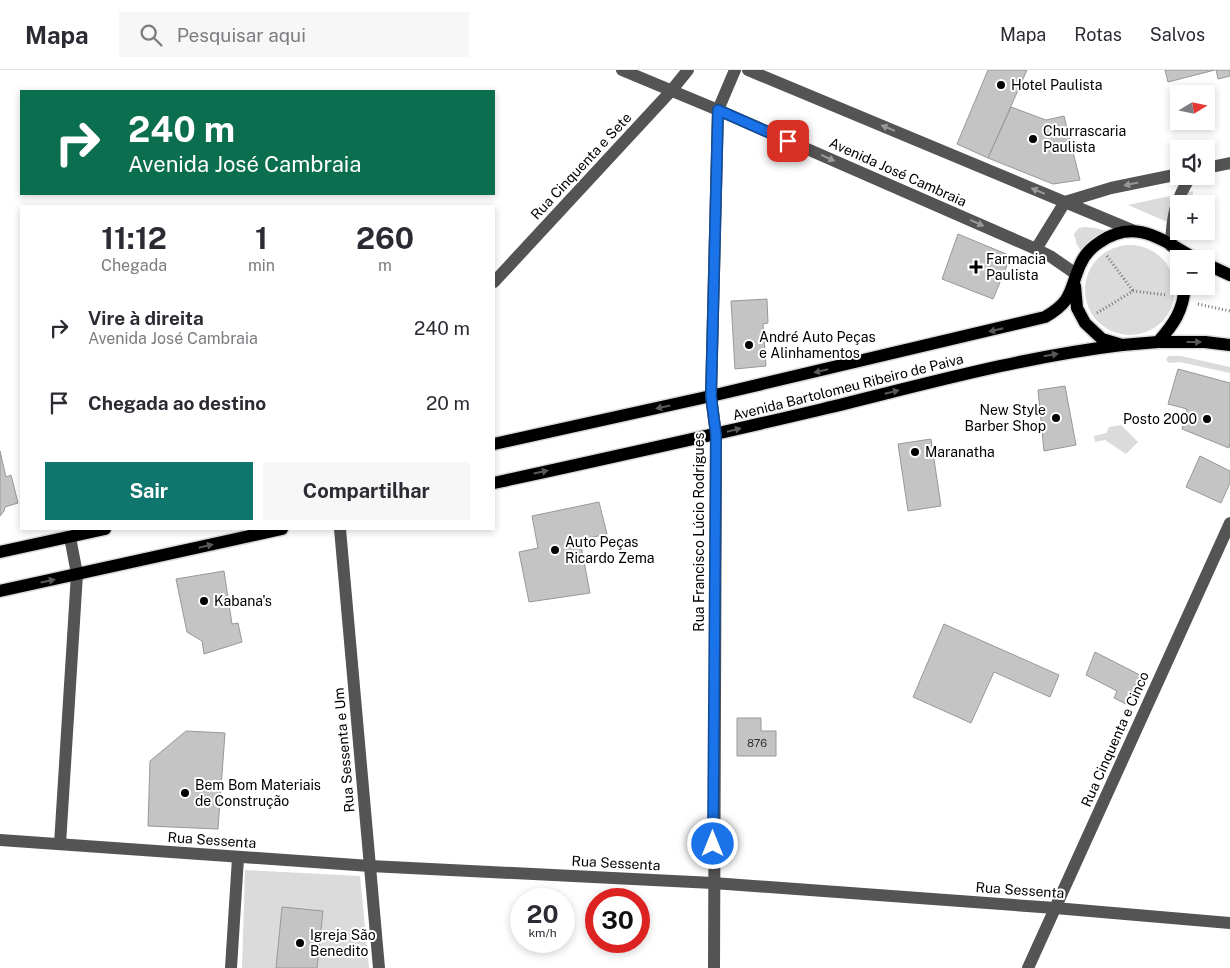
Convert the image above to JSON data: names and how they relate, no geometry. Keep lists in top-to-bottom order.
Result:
{
  "streets": {
    "main road": ["Avenida Bartolomeu Ribeiro de Paiva"],
    "street": [
      "Rua Cinquenta e Sete",
      "Avenida José Cambraia",
      "Rua Francisco Lúcio Rodrigues",
      "Rua Cinquenta e Cinco",
      "Rua Sessenta e Um",
      "Rua Sessenta"
    ]
  },
  "crossings": [
    ["Rua Cinquenta e Sete", "Avenida José Cambraia"],
    ["Avenida José Cambraia", "Avenida Bartolomeu Ribeiro de Paiva"],
    ["Avenida José Cambraia", "Rua Francisco Lúcio Rodrigues"],
    ["Avenida Bartolomeu Ribeiro de Paiva", "Rua Francisco Lúcio Rodrigues"],
    ["Rua Francisco Lúcio Rodrigues", "Rua Sessenta"],
    ["Rua Cinquenta e Cinco", "Rua Sessenta"],
    ["Rua Sessenta e Um", "Rua Sessenta"]
  ],
  "places": {
    "other": [
      "Hotel Paulista",
      "Churrascaria Paulista",
      "André Auto Peças e Alinhamentos",
      "New Style Barber Shop",
      "Posto 2000",
      "Maranatha",
      "Auto Peças Ricardo Zema",
      "Kabana's",
      "Bem Bom Materiais de Construção",
      "Igreja São Benedito"
    ],
    "health": ["Farmacia Paulista"]
  },
  "house_numbers": ["876"],
  "north": "right",
  "page": {
    "header": "Mapa",
    "search": "Pesquisar aqui",
    "nav": ["Mapa", "Rotas", "Salvos"],
    "map_buttons": ["+", "−"],
    "turn": ["240 m", "Avenida José Cambraia"],
    "eta": [
      "11:12",
      "Chegada",
      "1",
      "min",
      "260",
      "m"
    ],
    "list": [
      {
        "name": "Vire à direita",
        "note": "Avenida José Cambraia",
        "value": "240 m"
      },
      {
        "name": "Chegada ao destino",
        "value": "20 m"
      }
    ],
    "buttons": ["Sair", "Compartilhar"],
    "speed": "20 km/h",
    "limit": "30"
  }
}
